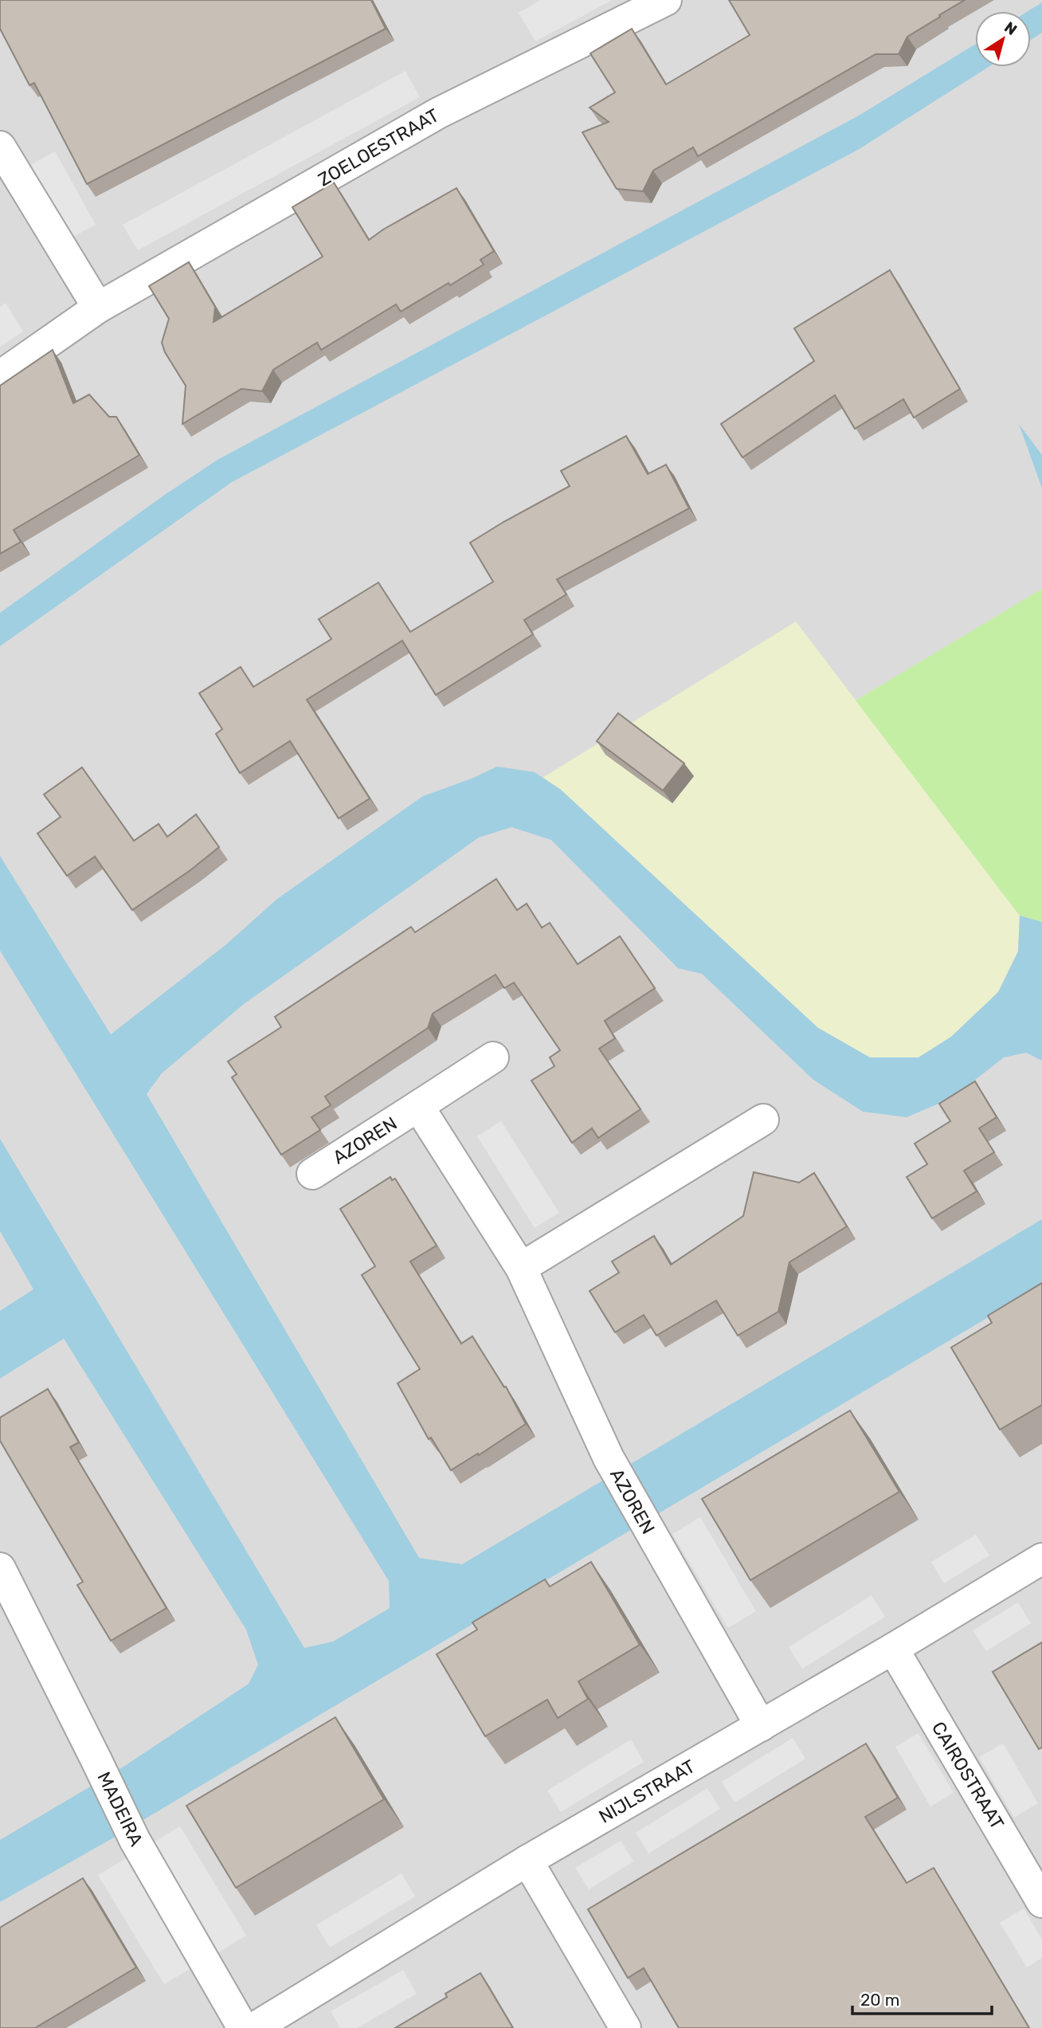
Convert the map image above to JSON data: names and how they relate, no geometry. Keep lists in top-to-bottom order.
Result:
{
  "streets": {
    "street": [
      "ZOELOESTRAAT",
      "AZOREN",
      "CAIROSTRAAT",
      "NIJLSTRAAT",
      "MADEIRA"
    ]
  },
  "crossings": [
    ["AZOREN", "NIJLSTRAAT"],
    ["CAIROSTRAAT", "NIJLSTRAAT"]
  ],
  "scale_bar": "20 m",
  "north": "top right"
}
